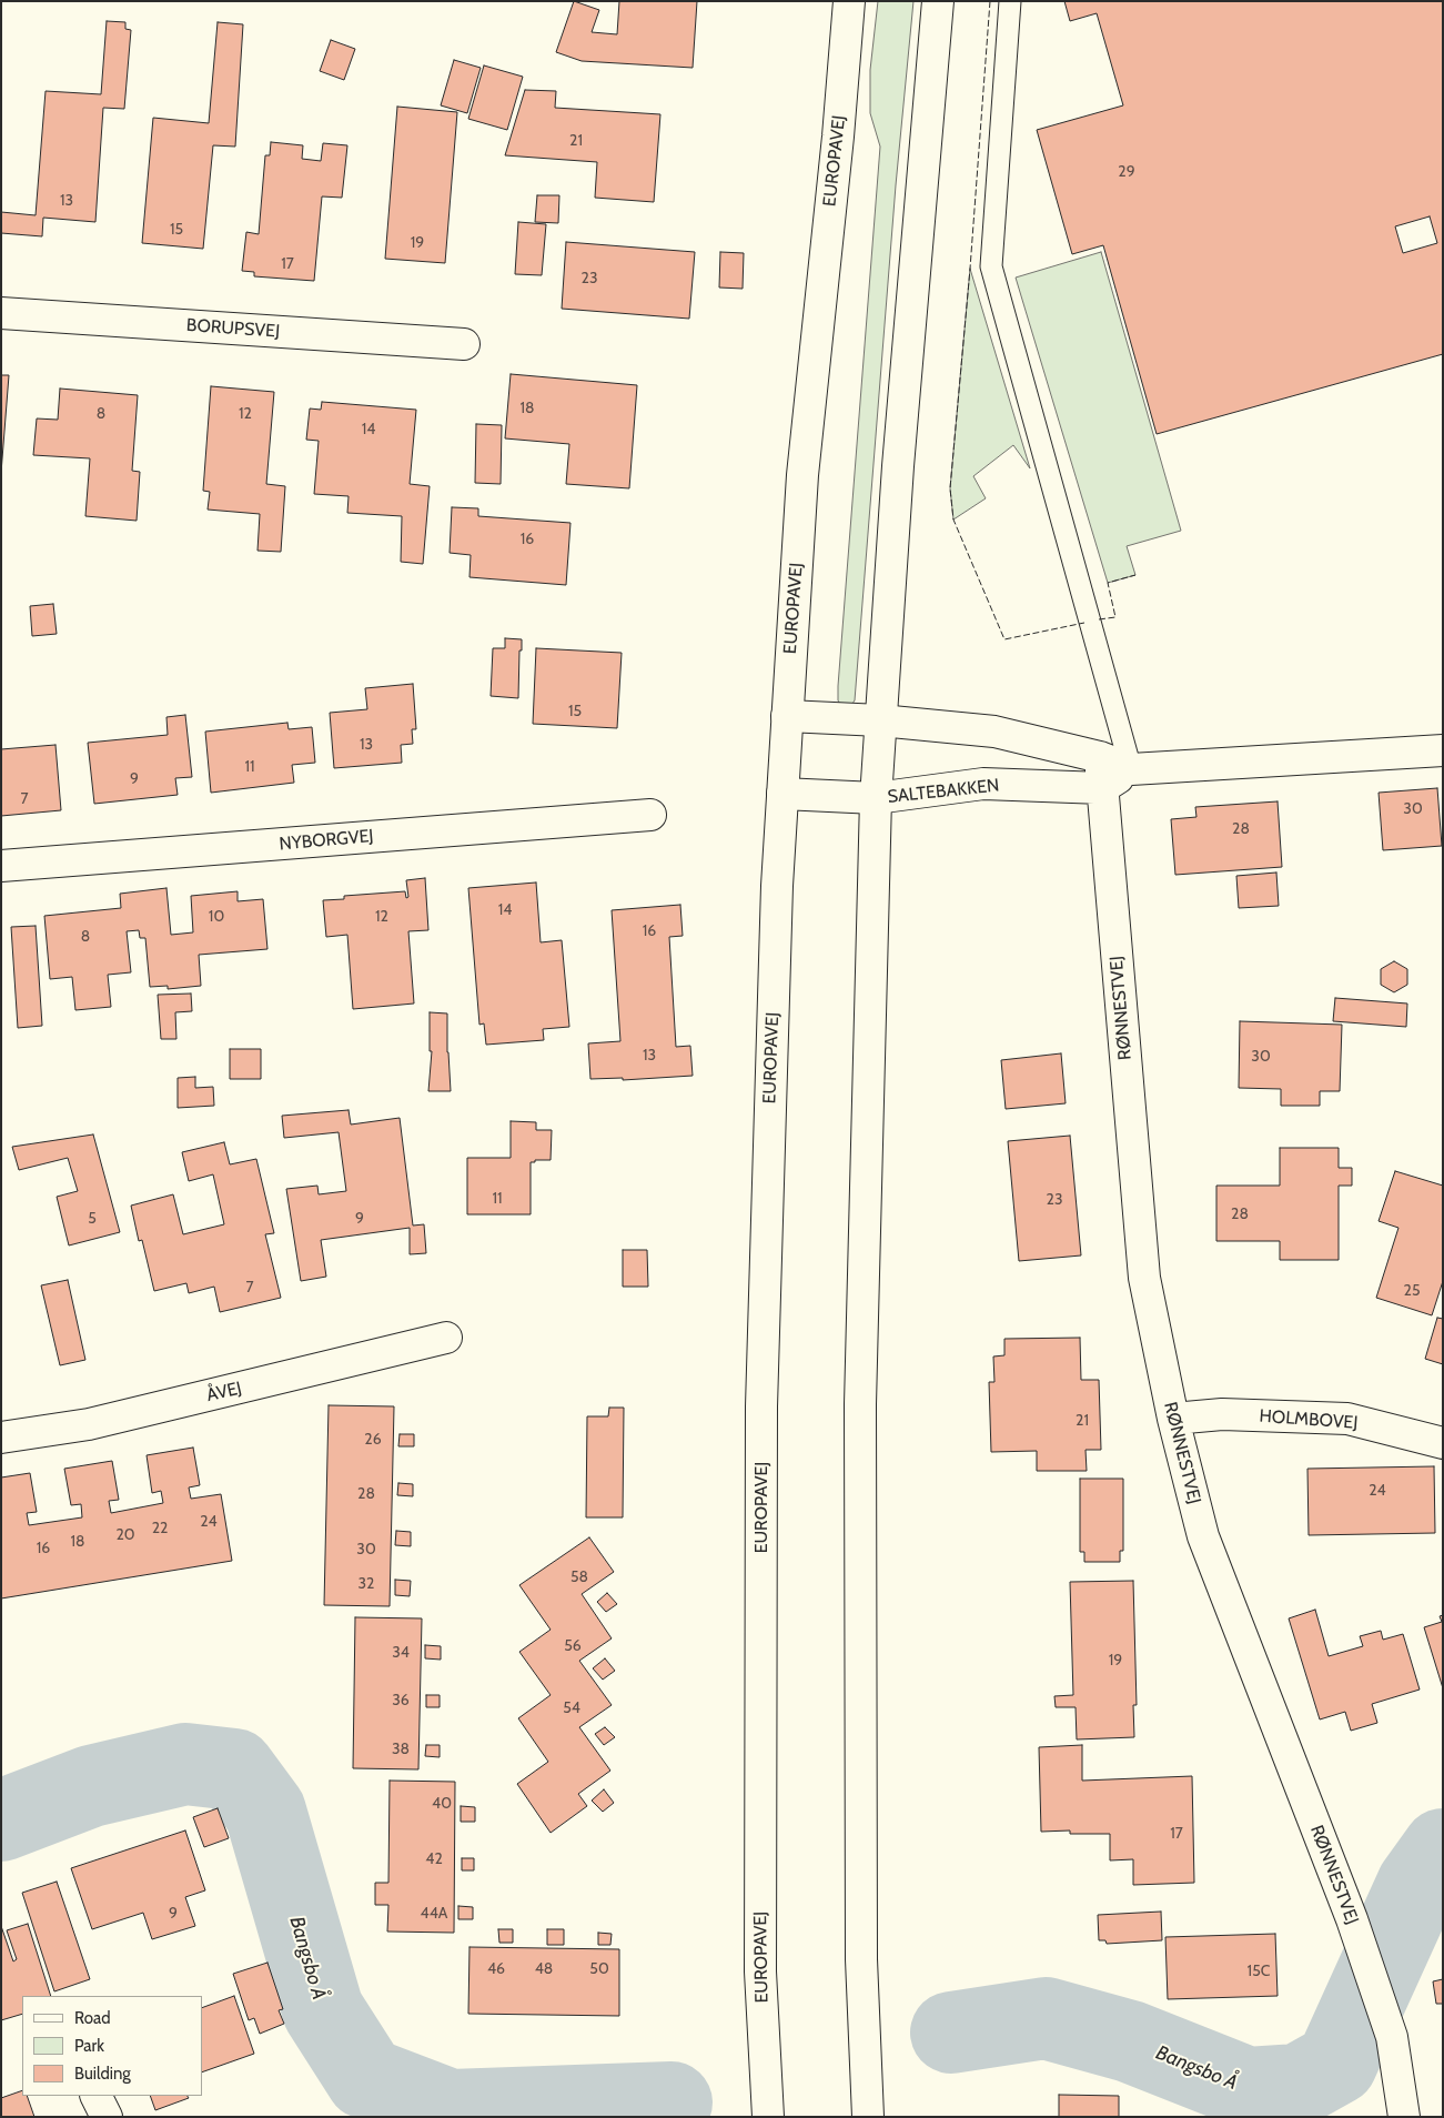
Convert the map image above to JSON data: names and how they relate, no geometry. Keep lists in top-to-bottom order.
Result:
{
  "streets": {
    "street": [
      "EUROPAVEJ",
      "BORUPSVEJ",
      "SALTEBAKKEN",
      "NYBORGVEJ",
      "RØNNESTVEJ",
      "ÅVEJ",
      "HOLMBOVEJ"
    ]
  },
  "crossings": [
    ["EUROPAVEJ", "SALTEBAKKEN"],
    ["SALTEBAKKEN", "RØNNESTVEJ"],
    ["RØNNESTVEJ", "HOLMBOVEJ"]
  ],
  "water": ["Bangsbo Å"],
  "house_numbers": [
    "21",
    "29",
    "13",
    "15",
    "19",
    "17",
    "23",
    "18",
    "8",
    "12",
    "14",
    "16",
    "15",
    "13",
    "11",
    "9",
    "7",
    "30",
    "28",
    "14",
    "10",
    "12",
    "16",
    "8",
    "13",
    "30",
    "11",
    "23",
    "28",
    "5",
    "9",
    "7",
    "25",
    "21",
    "26",
    "24",
    "28",
    "24",
    "22",
    "20",
    "18",
    "16",
    "30",
    "58",
    "32",
    "56",
    "34",
    "19",
    "36",
    "54",
    "38",
    "40",
    "17",
    "42",
    "9",
    "44A",
    "46",
    "48",
    "50",
    "15C"
  ],
  "legend": ["Road", "Park", "Building"]
}
